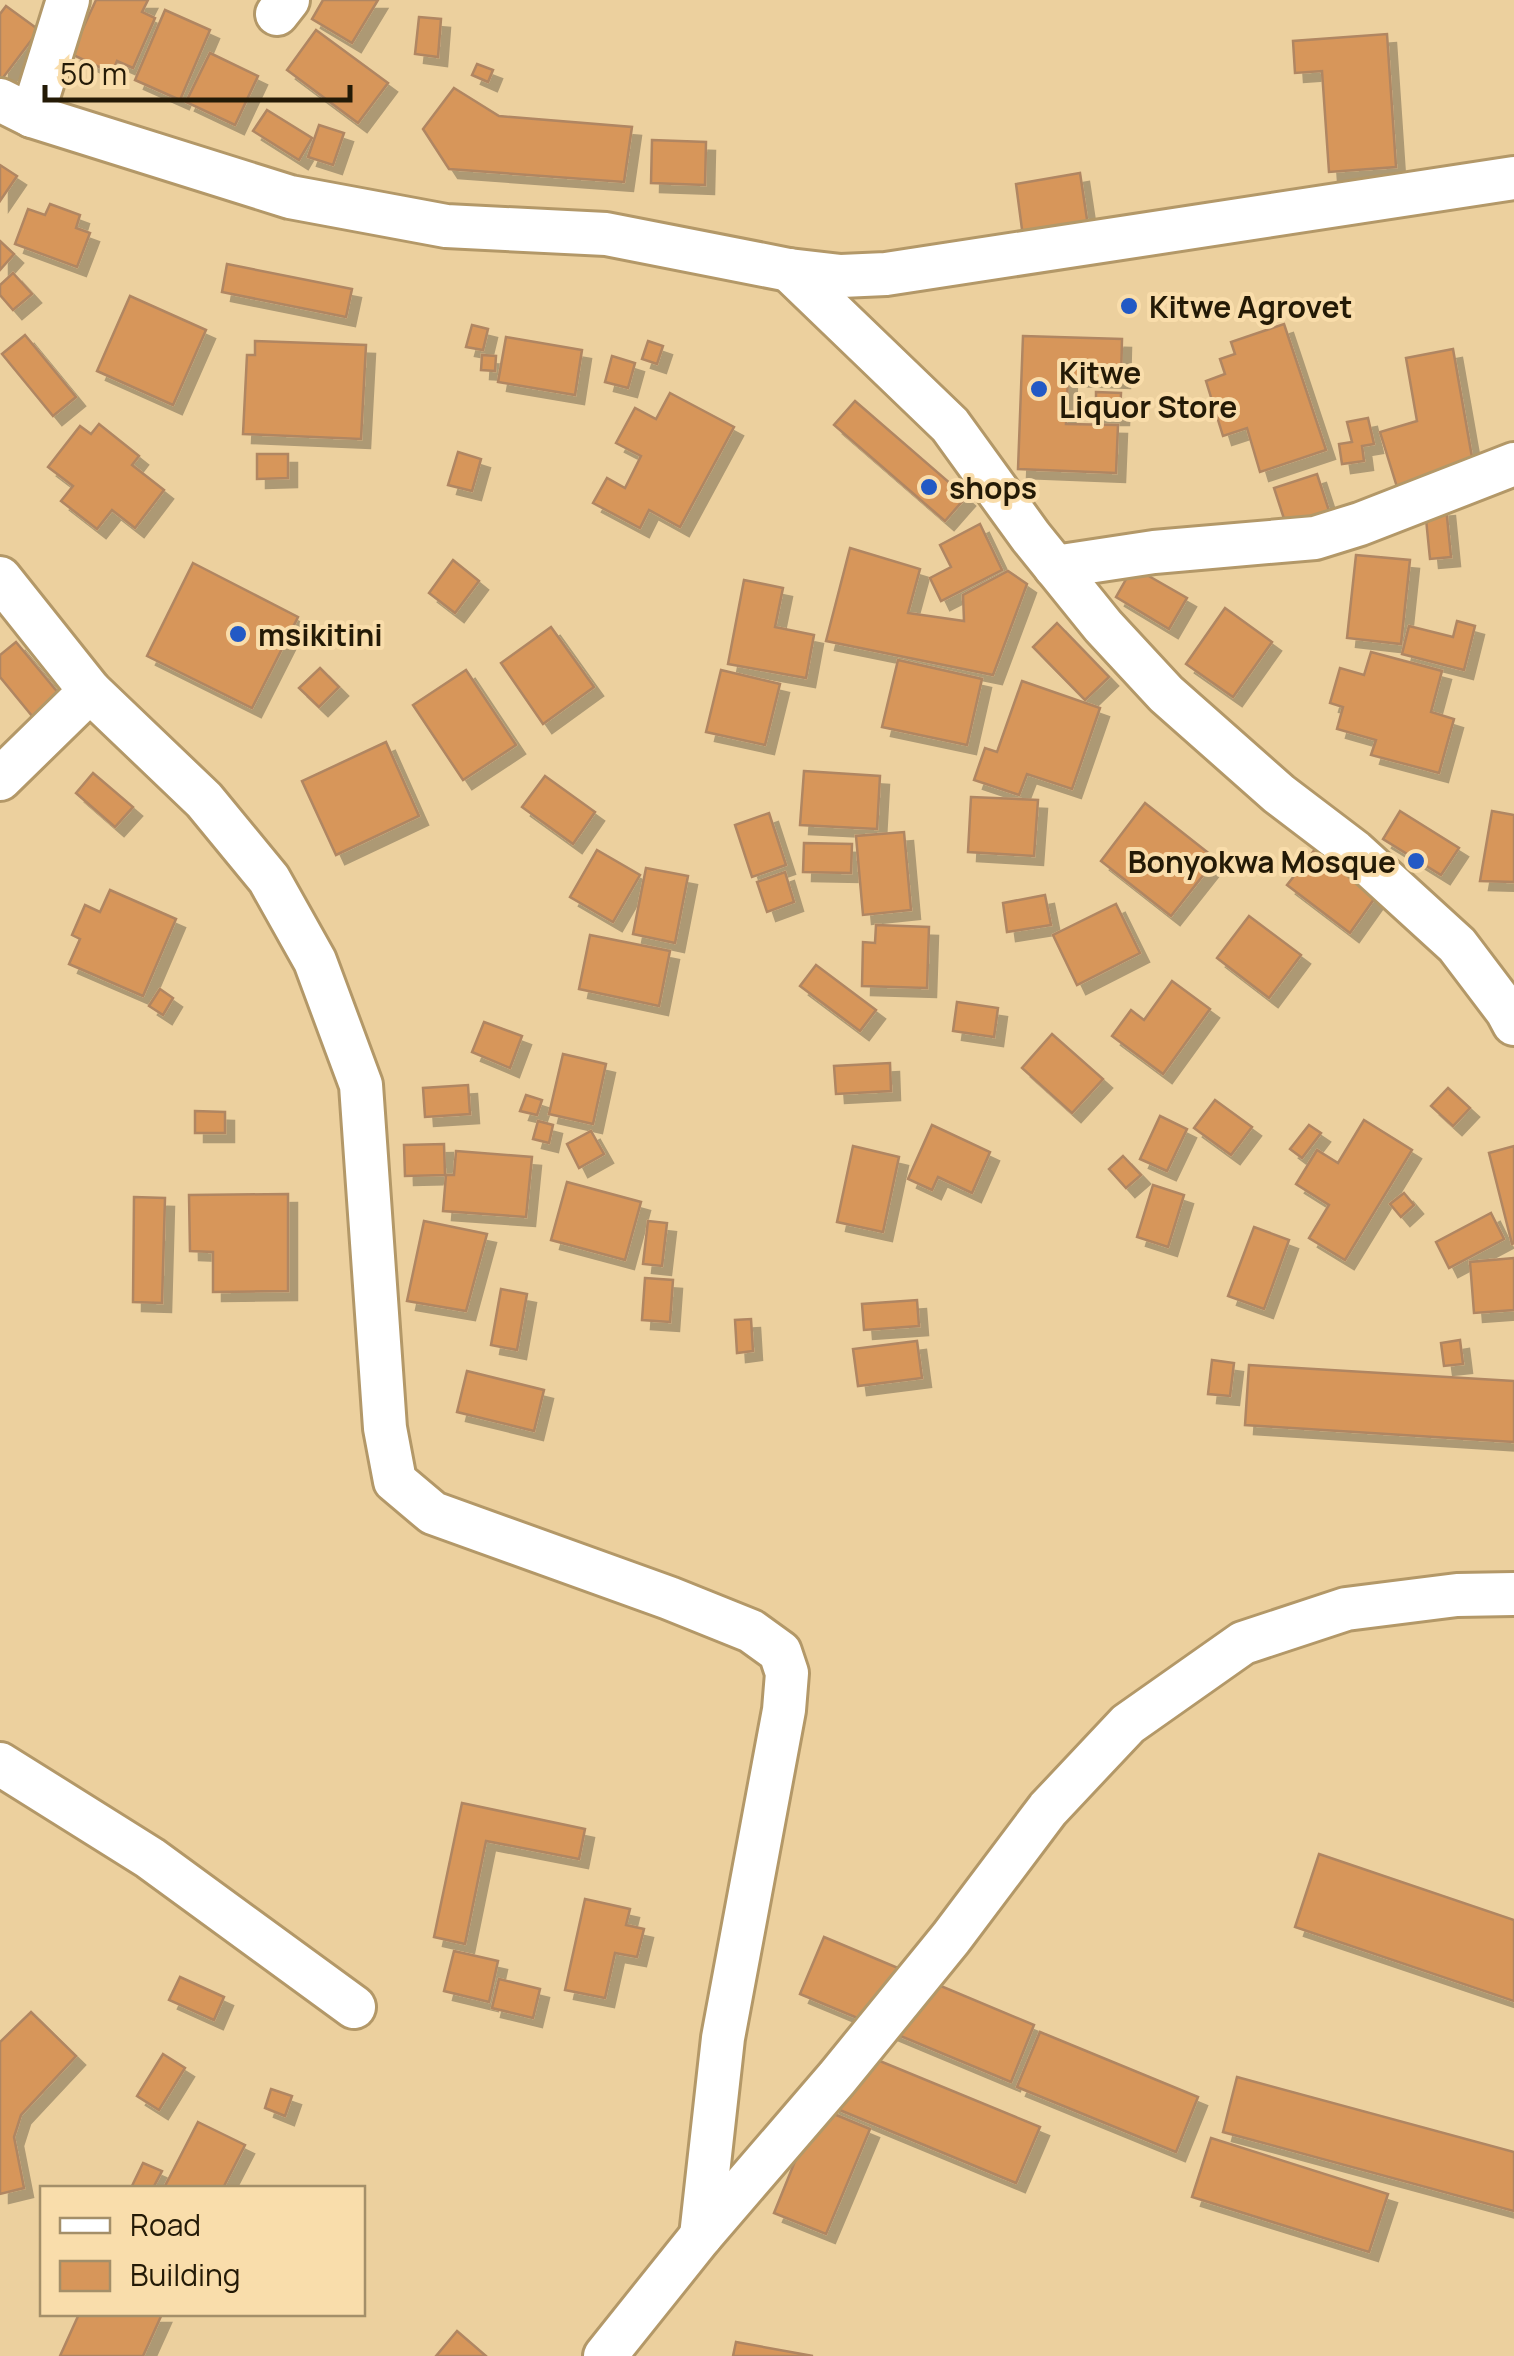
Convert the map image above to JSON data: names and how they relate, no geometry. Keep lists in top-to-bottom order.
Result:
{
  "places": [
    "Kitwe Agrovet",
    "Kitwe Liquor Store",
    "shops",
    "msikitini",
    "Bonyokwa Mosque"
  ],
  "legend": ["Road", "Building"],
  "scale_bar": "50 m"
}
